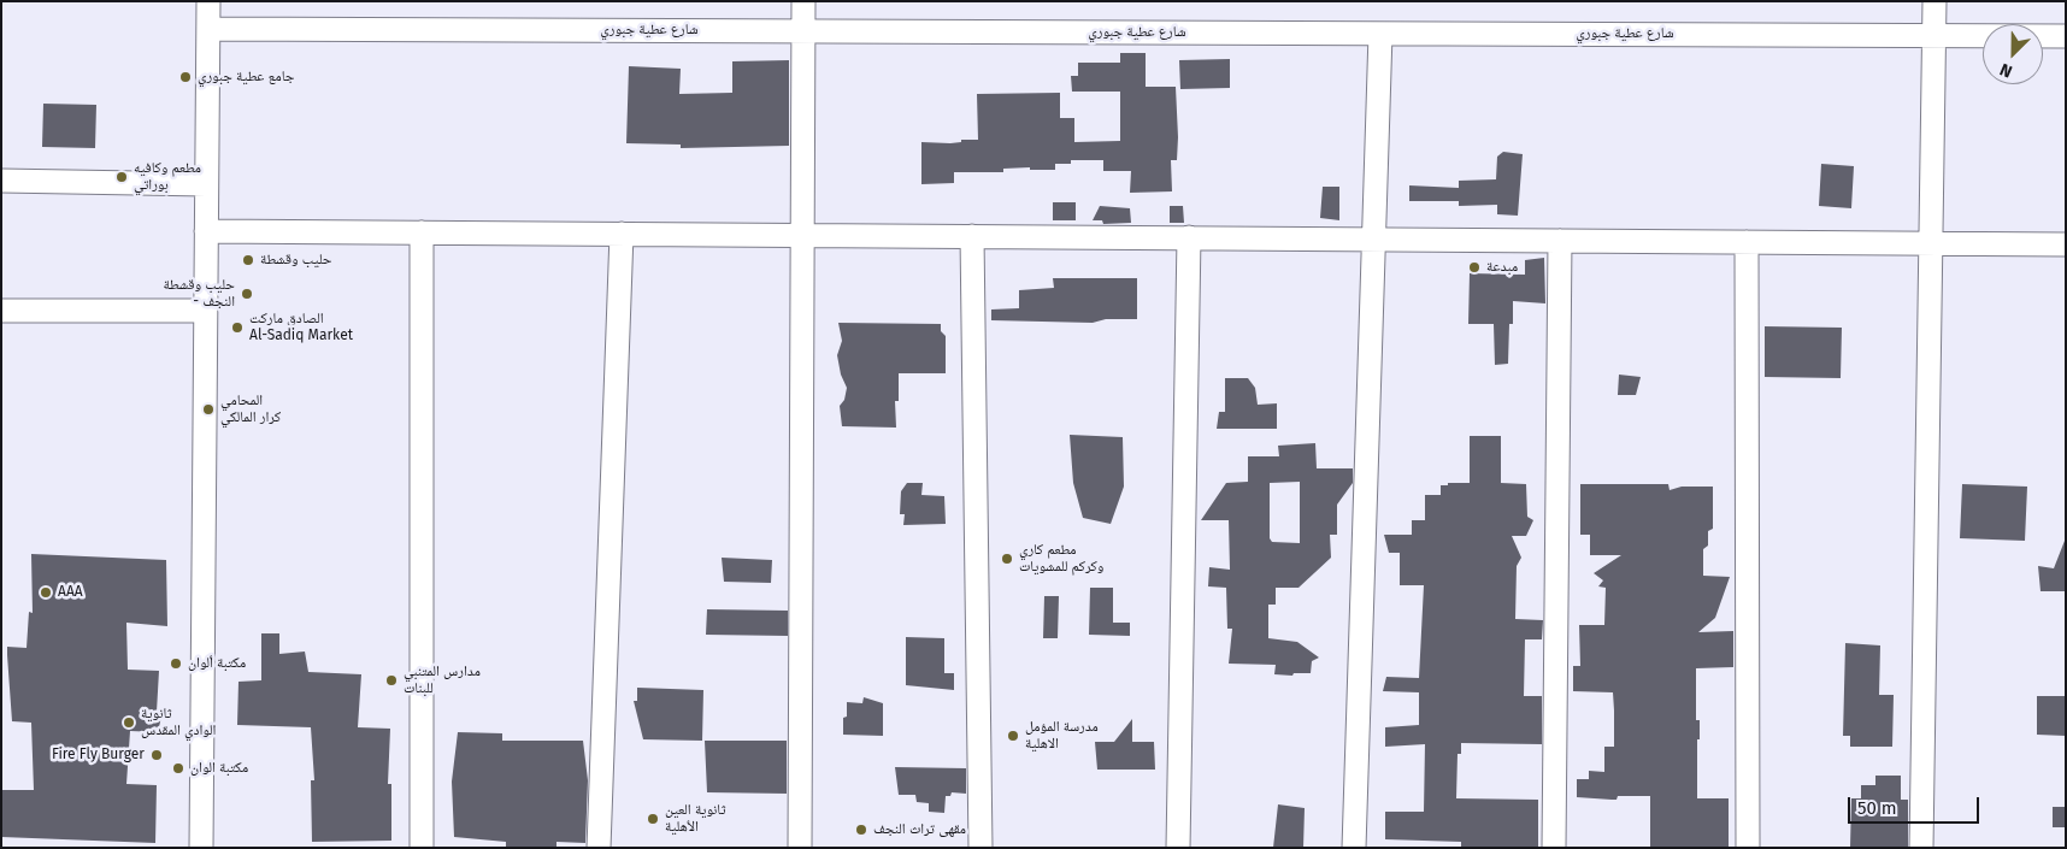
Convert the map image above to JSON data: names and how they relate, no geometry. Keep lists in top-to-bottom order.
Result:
{
  "streets": {
    "street": ["شارع عطية جبوري"]
  },
  "places": [
    "جامع عطية جبوري",
    "مطعم وكافيه بوراتي",
    "حليب وقشطة",
    "مبدعة",
    "حليب وقشطة - النجف",
    "الصادق ماركت Al-Sadiq Market",
    "المحامي كرار المالكي",
    "مطعم كاري وكركم للمشويات",
    "AAA",
    "مكتبة ألوان",
    "مدارس المتنبي للبنات",
    "ثانوية الوادي المقدس",
    "مدرسة المؤمل الاهلية",
    "Fire Fly Burger",
    "مكتبة الوان",
    "ثانوية العين الأهلية",
    "مقهى تراث النجف"
  ],
  "scale_bar": "50 m",
  "north": "bottom left"
}
